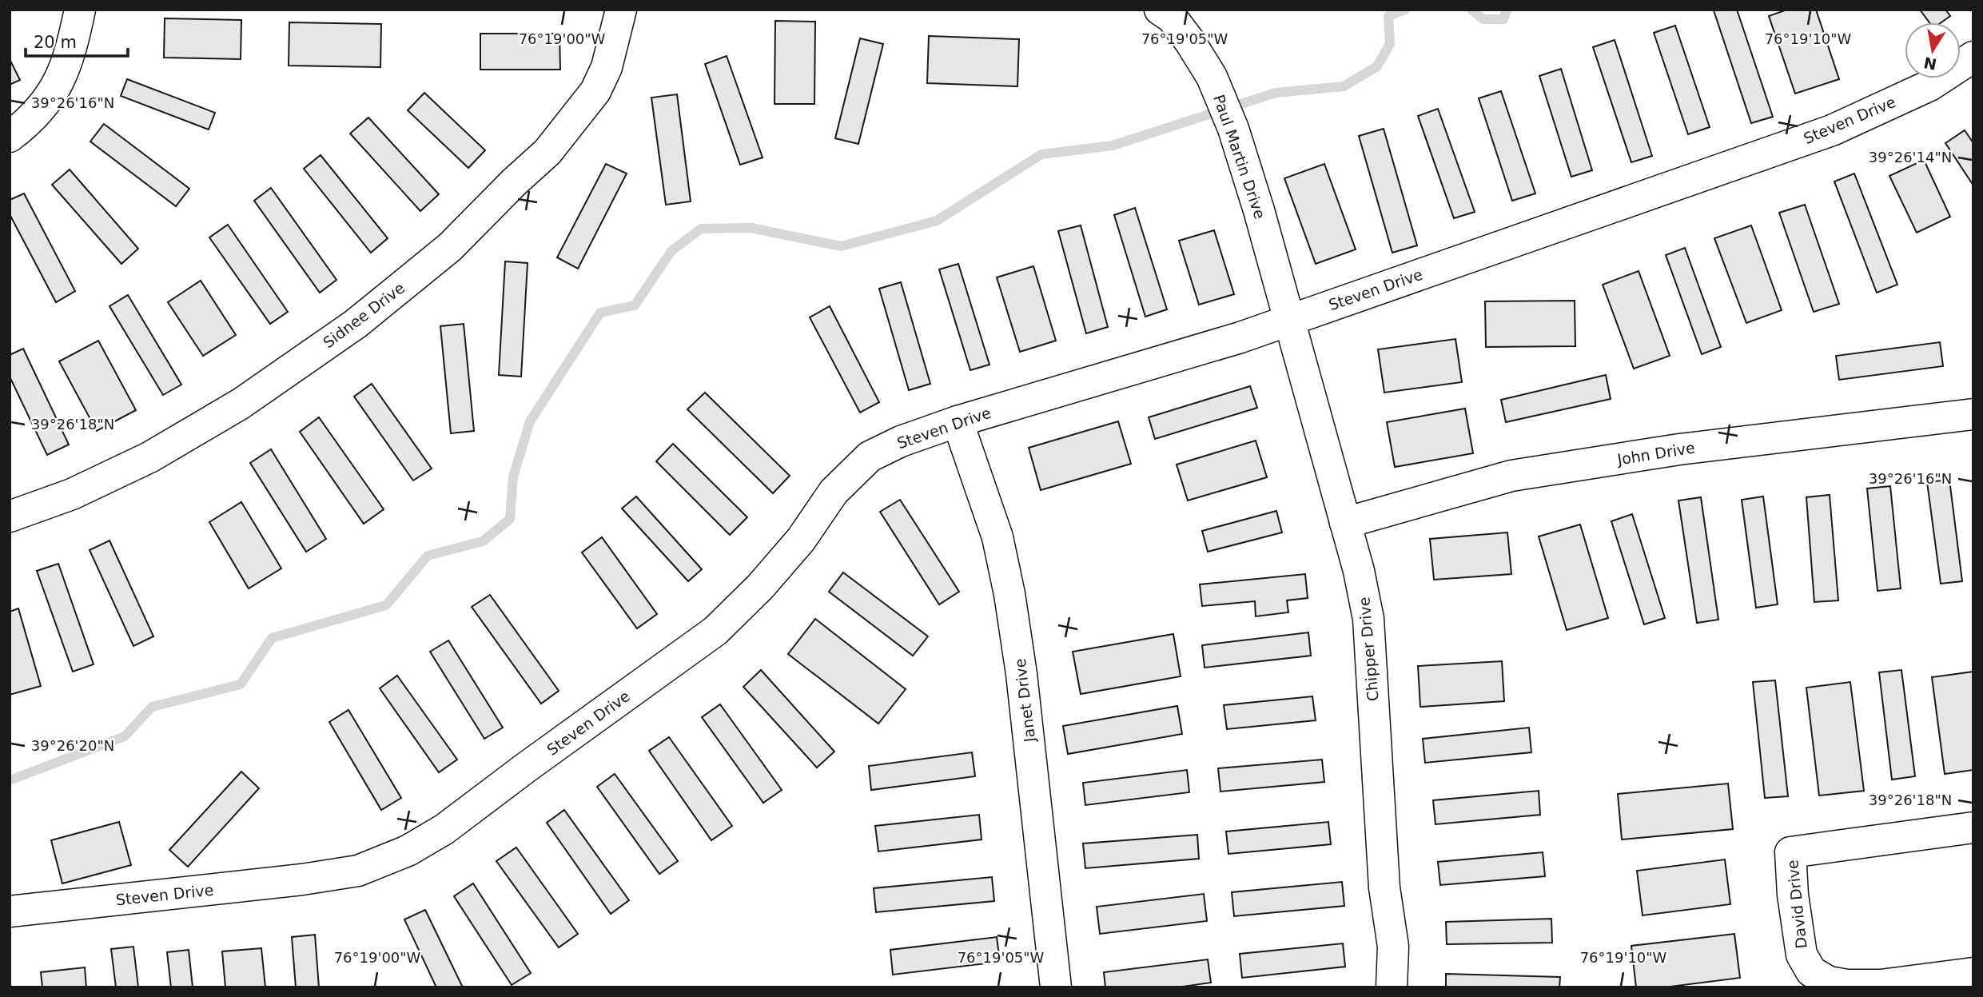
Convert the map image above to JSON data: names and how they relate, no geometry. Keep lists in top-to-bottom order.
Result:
{
  "streets": {
    "street": [
      "Steven Drive",
      "Paul Martin Drive",
      "Sidnee Drive",
      "John Drive",
      "Chipper Drive",
      "Janet Drive",
      "David Drive"
    ]
  },
  "crossings": [
    ["Steven Drive", "Paul Martin Drive"],
    ["Steven Drive", "Chipper Drive"],
    ["Steven Drive", "Janet Drive"],
    ["Paul Martin Drive", "Chipper Drive"],
    ["John Drive", "Chipper Drive"]
  ],
  "scale_bar": "20 m",
  "north": "bottom",
  "coordinates": [
    "76°19'00\"W",
    "76°19'05\"W",
    "76°19'10\"W",
    "39°26'16\"N",
    "39°26'14\"N",
    "39°26'18\"N",
    "39°26'20\"N"
  ]
}
